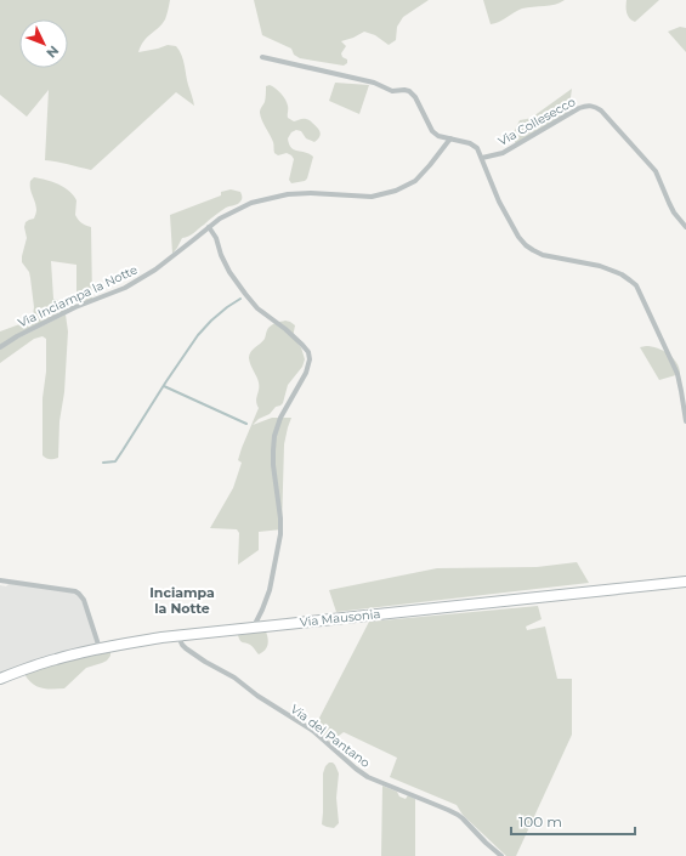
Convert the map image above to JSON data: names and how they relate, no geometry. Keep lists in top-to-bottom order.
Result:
{
  "streets": {
    "main road": ["Via Mausonia"],
    "street": ["Via Collesecco", "Via Inciampa la Notte", "Via del Pantano"]
  },
  "crossings": [
    ["Via Mausonia", "Via del Pantano"]
  ],
  "districts": ["Inciampa la Notte"],
  "scale_bar": "100 m",
  "north": "bottom right"
}
